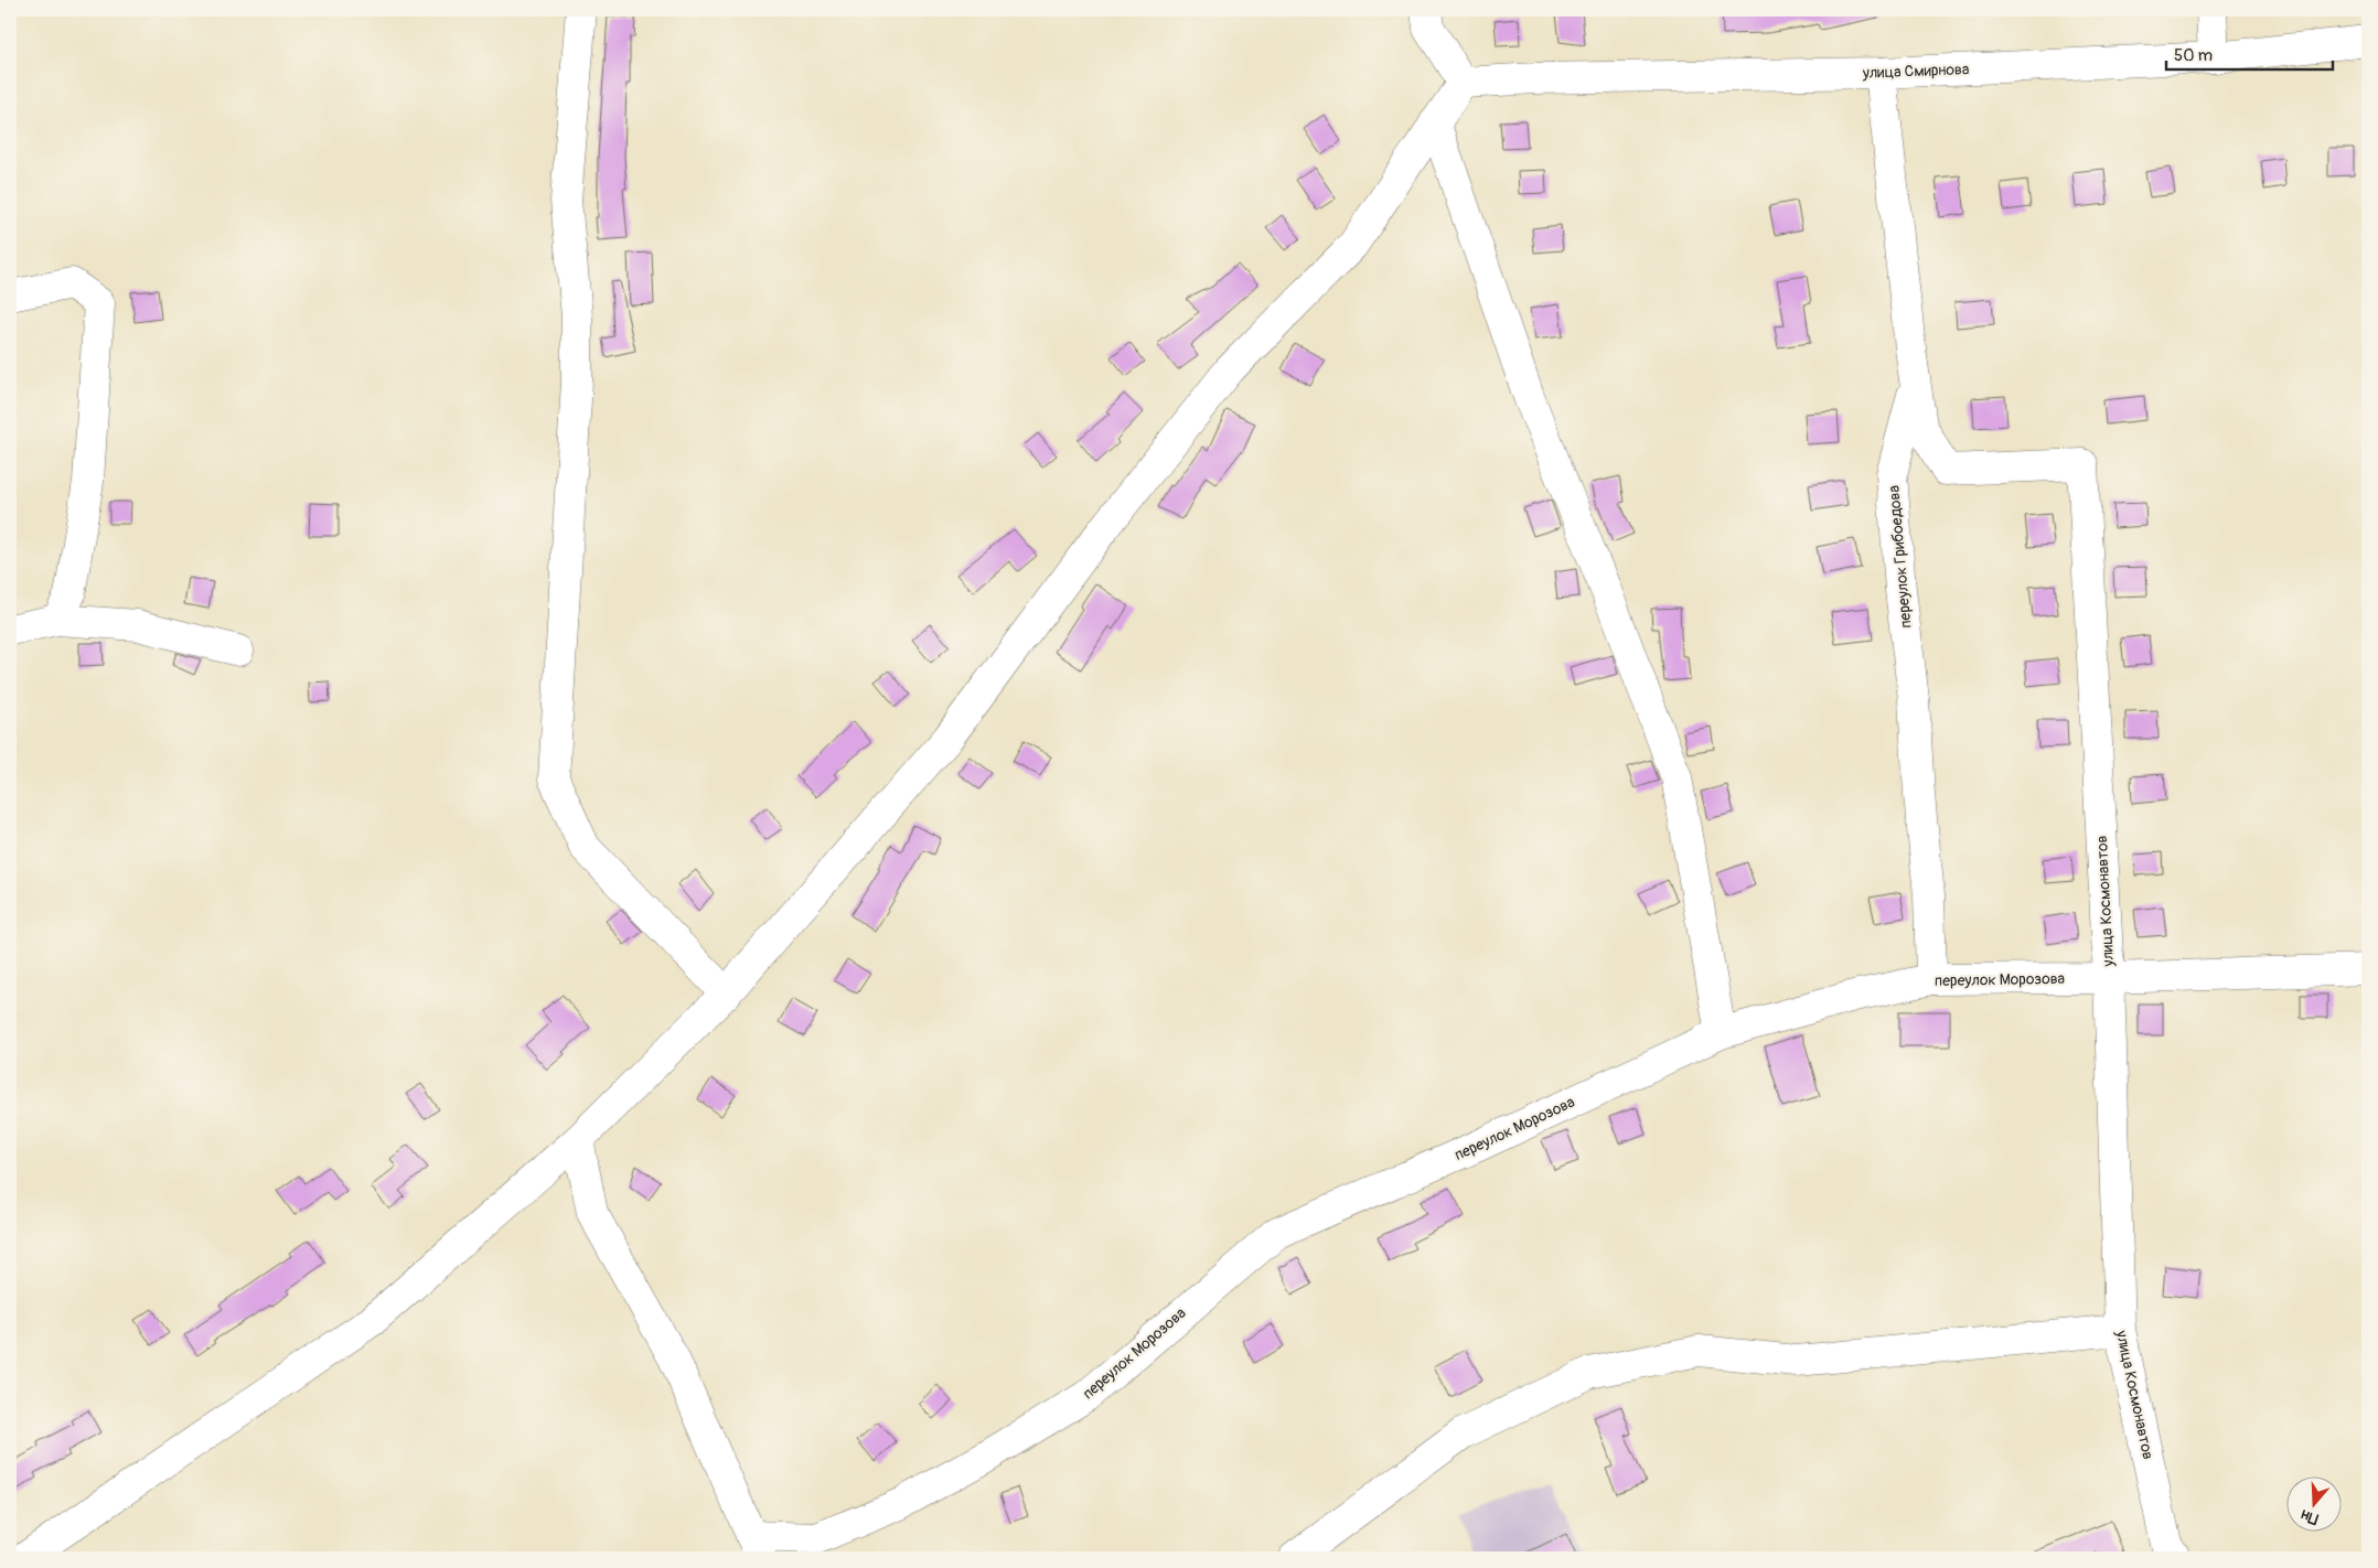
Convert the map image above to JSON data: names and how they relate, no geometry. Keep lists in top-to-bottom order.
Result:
{
  "streets": {
    "street": [
      "улица Смирнова",
      "переулок Грибоедова",
      "улица Космонавтов",
      "переулок Морозова"
    ]
  },
  "crossings": [
    ["улица Смирнова", "переулок Грибоедова"],
    ["переулок Грибоедова", "улица Космонавтов"],
    ["переулок Грибоедова", "переулок Морозова"],
    ["улица Космонавтов", "переулок Морозова"]
  ],
  "scale_bar": "50 m",
  "north": "bottom"
}
